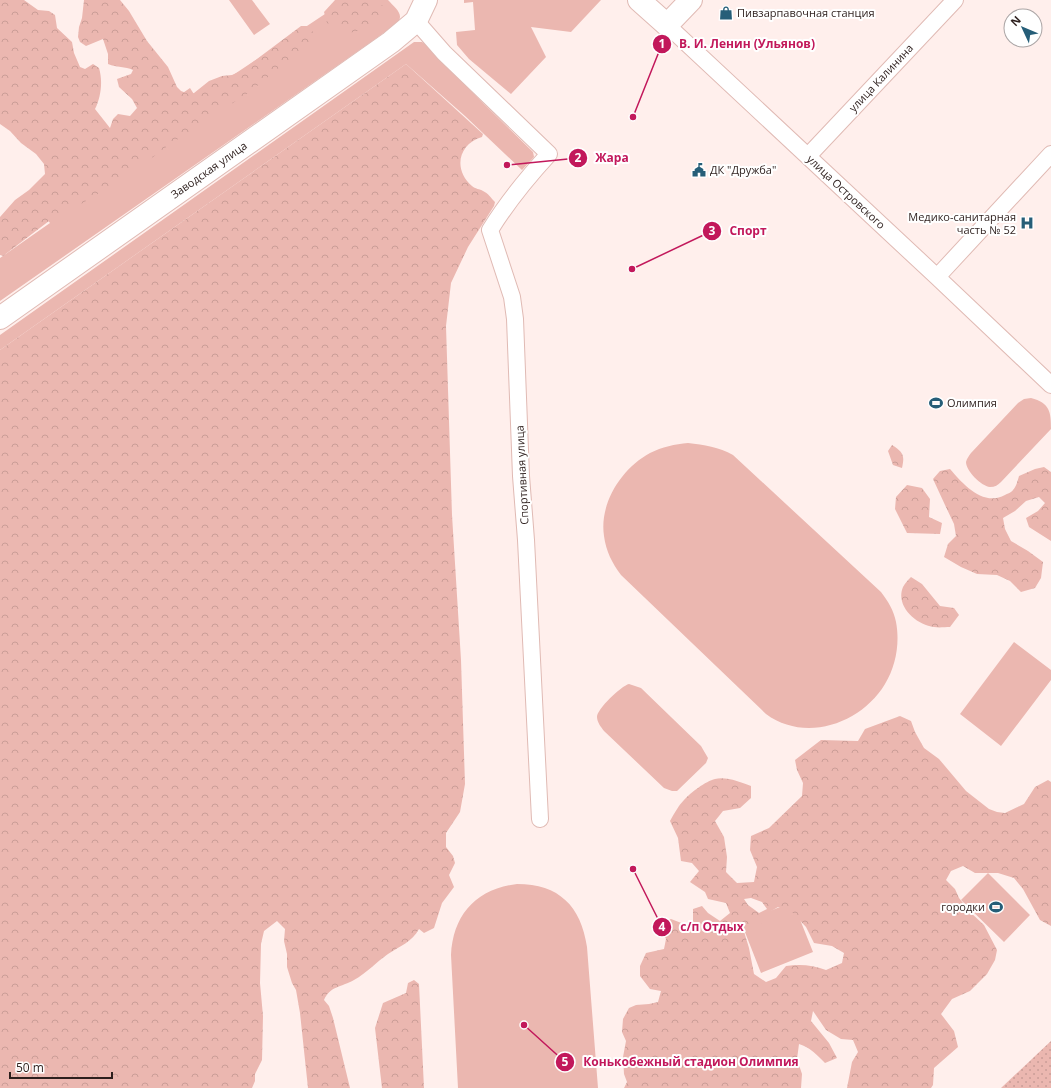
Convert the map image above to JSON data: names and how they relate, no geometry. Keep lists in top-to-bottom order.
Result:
{
  "streets": {
    "main road": ["Заводская улица", "улица Островского"],
    "street": ["улица Калинина", "Спортивная улица"]
  },
  "crossings": [
    ["улица Калинина", "улица Островского"],
    ["Заводская улица", "Спортивная улица"]
  ],
  "places": {
    "shop": ["Пивзарпавочная станция"],
    "other": [
      "В. И. Ленин (Ульянов)",
      "Жара",
      "Спорт",
      "с/п Отдых",
      "Конькобежный стадион Олимпия"
    ],
    "public building": ["ДК \"Дружба\""],
    "hospital": ["Медико-санитарная часть № 52"],
    "sports": ["Олимпия", "городки"]
  },
  "scale_bar": "50 m",
  "north": "top left"
}
